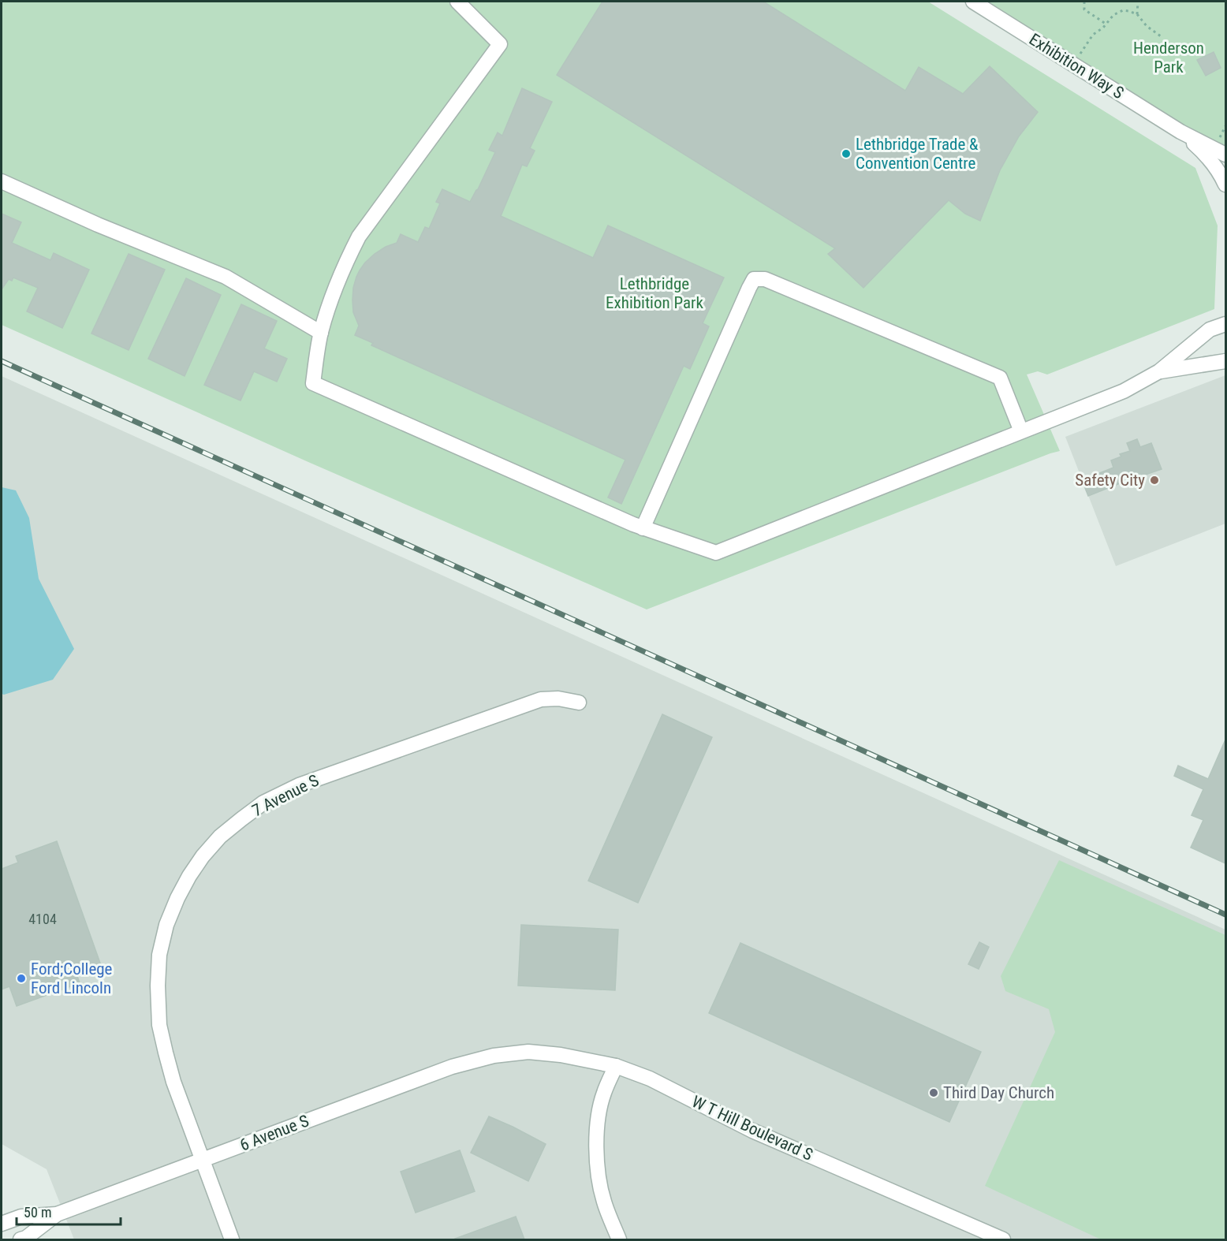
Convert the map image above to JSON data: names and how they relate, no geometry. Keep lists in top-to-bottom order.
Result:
{
  "streets": {
    "street": [
      "Exhibition Way S",
      "7 Avenue S",
      "W T Hill Boulevard S",
      "6 Avenue S"
    ]
  },
  "crossings": [
    ["7 Avenue S", "6 Avenue S"],
    ["W T Hill Boulevard S", "6 Avenue S"]
  ],
  "parks": ["Henderson Park", "Lethbridge Exhibition Park"],
  "places": [
    "Lethbridge Trade & Convention Centre",
    "Safety City",
    "Ford;College Ford Lincoln",
    "Third Day Church"
  ],
  "house_numbers": ["4104"],
  "scale_bar": "50 m"
}
